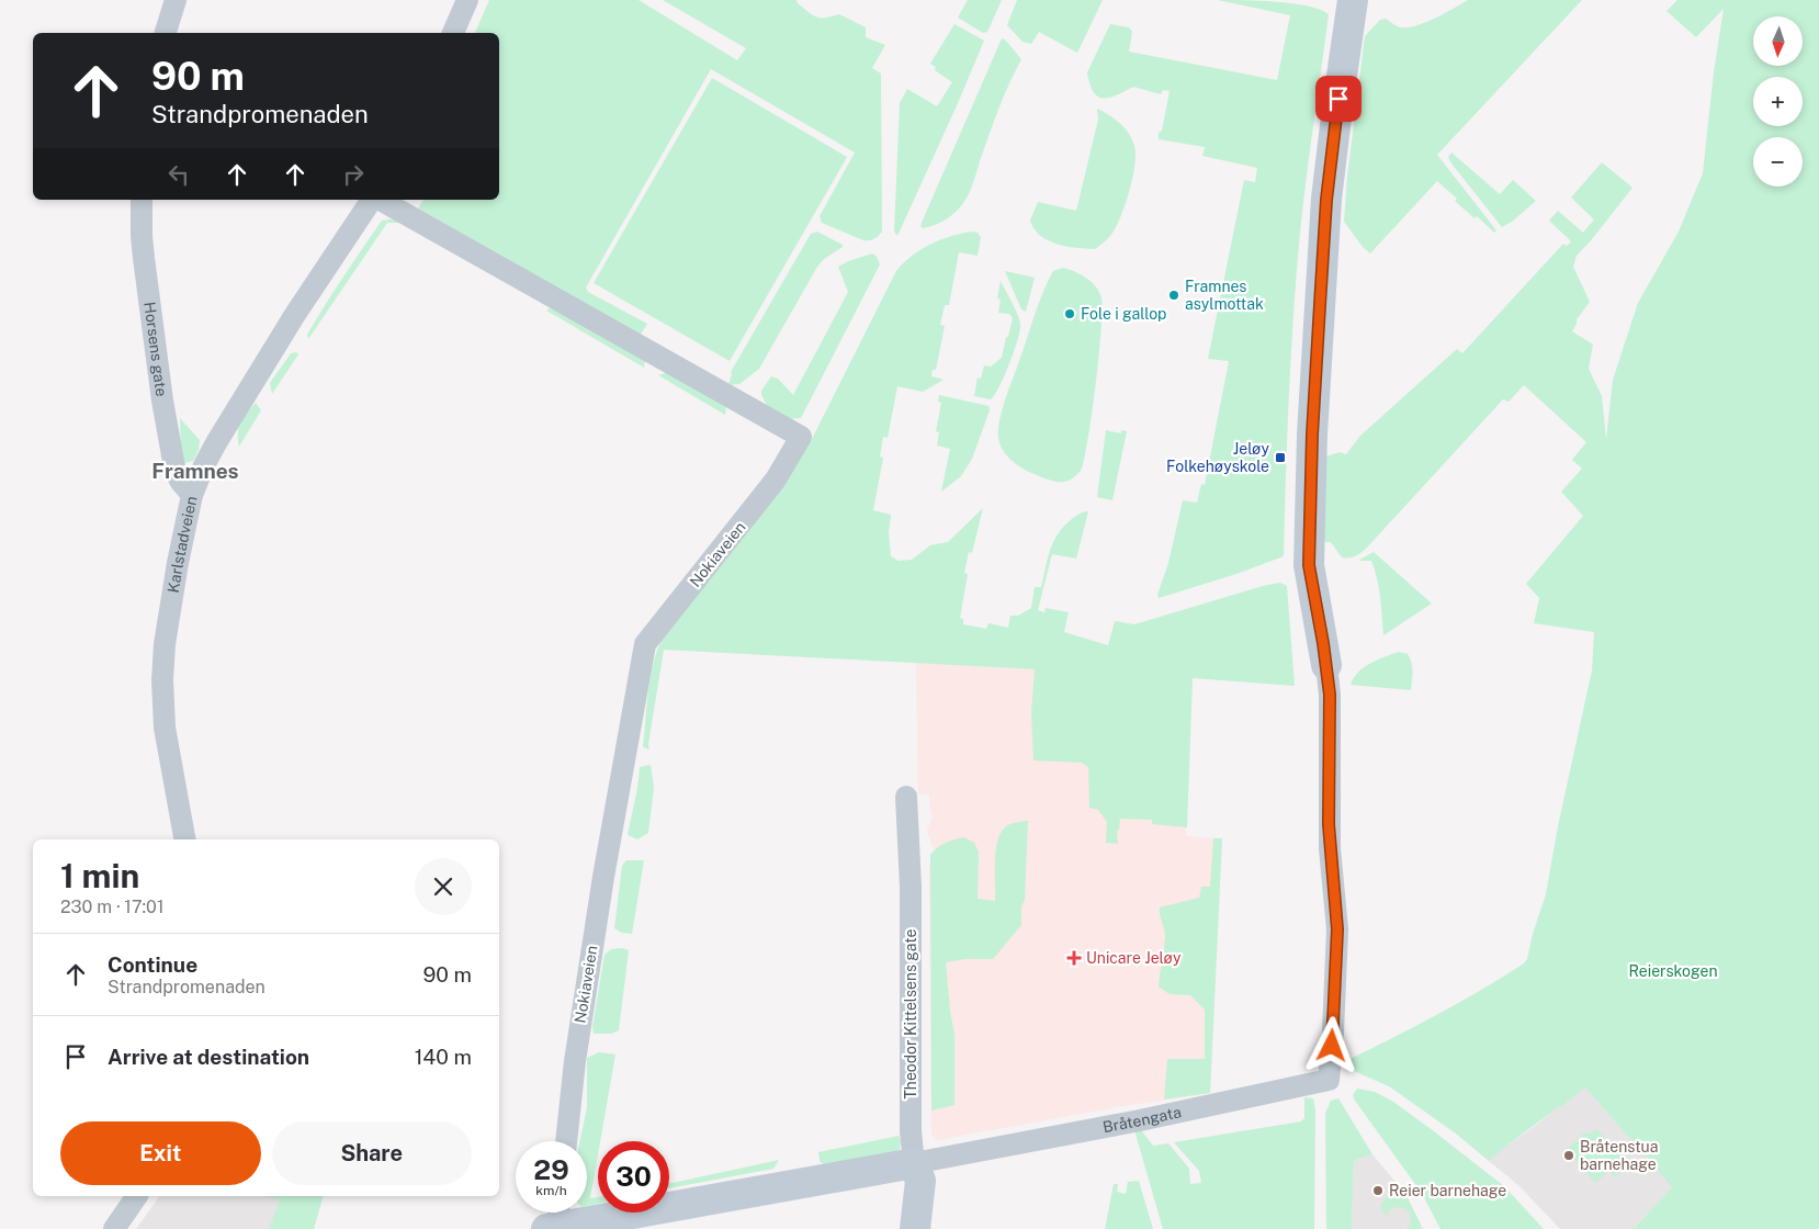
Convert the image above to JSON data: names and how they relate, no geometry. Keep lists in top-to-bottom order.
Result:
{
  "streets": {
    "street": [
      "Horsens gate",
      "Karlstadveien",
      "Nokiaveien",
      "Theodor Kittelsens gate",
      "Bråtengata"
    ]
  },
  "crossings": [
    ["Horsens gate", "Karlstadveien"],
    ["Theodor Kittelsens gate", "Bråtengata"]
  ],
  "districts": ["Framnes"],
  "parks": ["Reierskogen"],
  "places": {
    "other": [
      "Framnes asylmottak",
      "Fole i gallop",
      "Bråtenstua barnehage",
      "Reier barnehage"
    ],
    "transit": ["Jeløy Folkehøyskole"],
    "health": ["Unicare Jeløy"]
  },
  "north": "bottom",
  "page": {
    "map_buttons": ["+", "−"],
    "turn": ["90 m", "Strandpromenaden"],
    "heading": ["1 min", "230 m · 17:01"],
    "list": [
      {
        "name": "Continue",
        "note": "Strandpromenaden",
        "value": "90 m"
      },
      {
        "name": "Arrive at destination",
        "value": "140 m"
      }
    ],
    "buttons": ["Exit", "Share"],
    "speed": "29 km/h",
    "limit": "30"
  }
}
